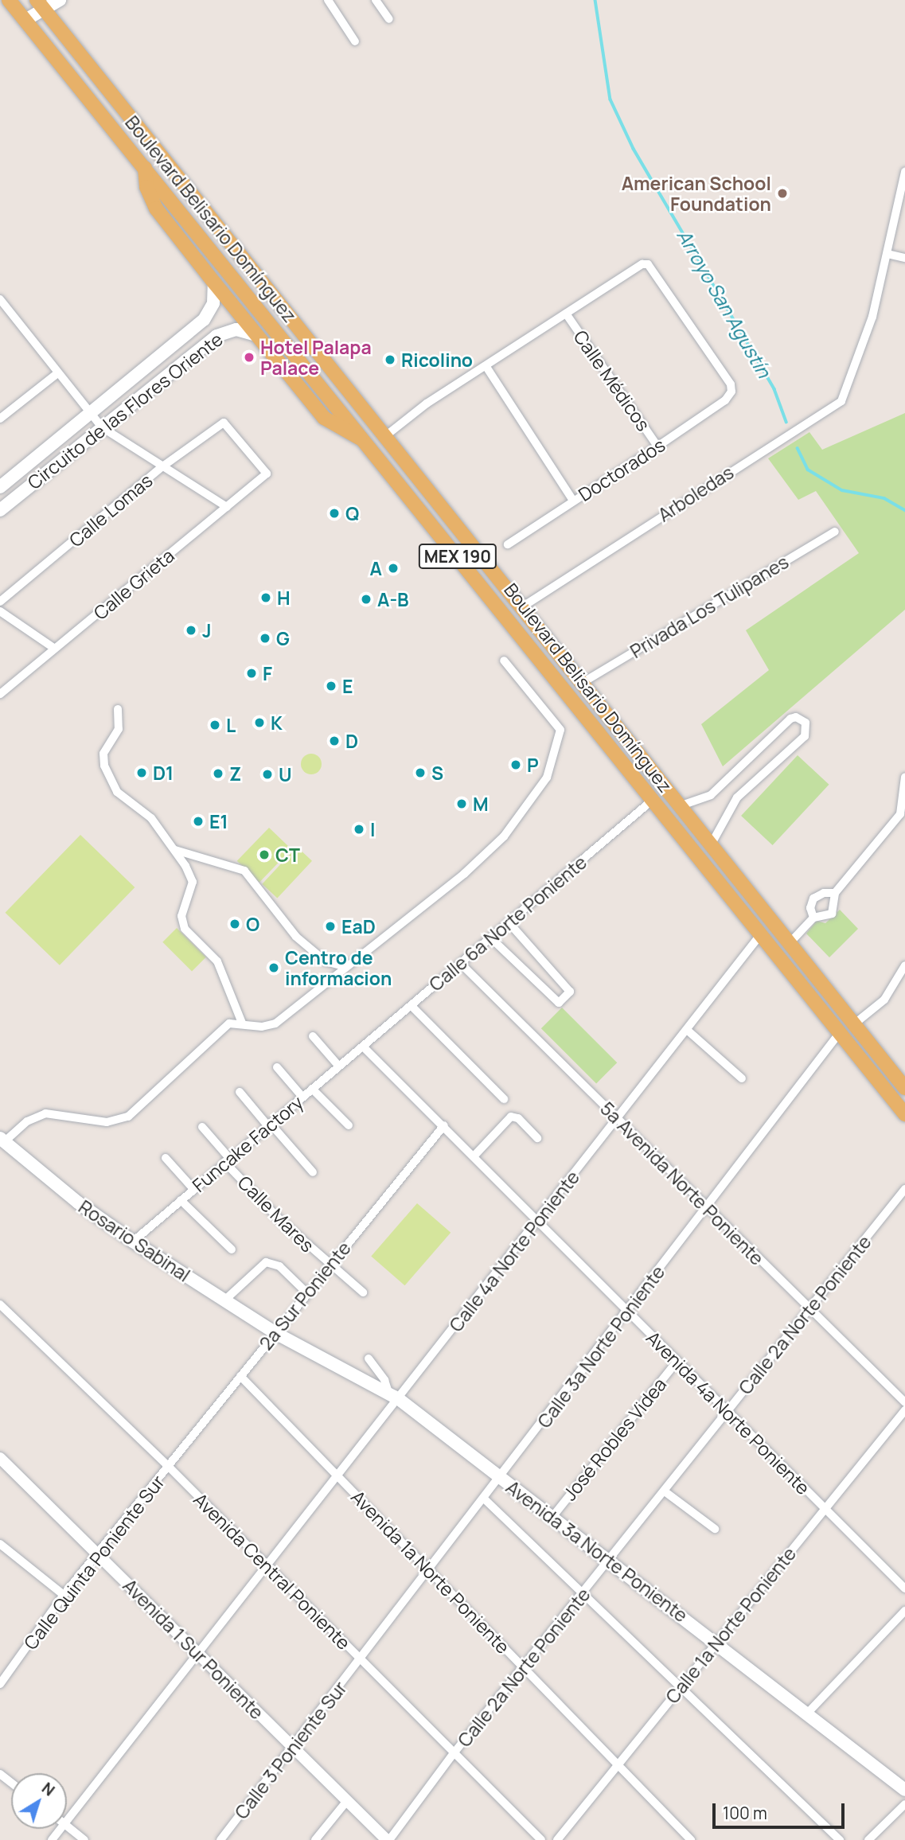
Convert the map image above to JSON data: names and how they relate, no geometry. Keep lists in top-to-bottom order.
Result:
{
  "streets": {
    "main road": [
      "Boulevard Belisario Domínguez",
      "Circuito de las Flores Oriente",
      "MEX 190",
      "Rosario Sabinal",
      "Avenida 3a Norte Poniente"
    ],
    "street": [
      "Calle Médicos",
      "Doctorados",
      "Arboledas",
      "Calle Lomas",
      "Calle Grieta",
      "Privada Los Tulipanes",
      "Calle 6a Norte Poniente",
      "Funcake Factory",
      "5a Avenida Norte Poniente",
      "Calle Mares",
      "Calle 4a Norte Poniente",
      "2a Sur Poniente",
      "Calle 2a Norte Poniente",
      "Calle 3a Norte Poniente",
      "Avenida 4a Norte Poniente",
      "José Robles Videa",
      "Calle Quinta Poniente Sur",
      "Avenida Central Poniente",
      "Avenida 1a Norte Poniente",
      "Calle 1a Norte Poniente",
      "Avenida 1 Sur Poniente",
      "Calle 3 Poniente Sur"
    ]
  },
  "crossings": [
    ["Boulevard Belisario Domínguez", "Arboledas"],
    ["Boulevard Belisario Domínguez", "Privada Los Tulipanes"],
    ["Boulevard Belisario Domínguez", "Calle 6a Norte Poniente"],
    ["Boulevard Belisario Domínguez", "Calle 4a Norte Poniente"],
    ["Boulevard Belisario Domínguez", "Calle 3a Norte Poniente"],
    ["Calle Médicos", "Doctorados"],
    ["Calle Lomas", "Calle Grieta"],
    ["Calle 6a Norte Poniente", "Funcake Factory"],
    ["Calle 6a Norte Poniente", "5a Avenida Norte Poniente"],
    ["Calle 6a Norte Poniente", "Avenida 4a Norte Poniente"],
    ["Funcake Factory", "Calle Mares"],
    ["Funcake Factory", "Rosario Sabinal"],
    ["Funcake Factory", "Avenida 4a Norte Poniente"],
    ["5a Avenida Norte Poniente", "Calle 4a Norte Poniente"],
    ["5a Avenida Norte Poniente", "Calle 2a Norte Poniente"],
    ["5a Avenida Norte Poniente", "Calle 3a Norte Poniente"],
    ["Calle Mares", "2a Sur Poniente"],
    ["Rosario Sabinal", "2a Sur Poniente"],
    ["Rosario Sabinal", "Avenida 3a Norte Poniente"],
    ["Calle 4a Norte Poniente", "Avenida 4a Norte Poniente"],
    ["Calle 4a Norte Poniente", "Avenida 3a Norte Poniente"],
    ["Calle 4a Norte Poniente", "Avenida Central Poniente"],
    ["Calle 4a Norte Poniente", "Avenida 1a Norte Poniente"],
    ["Calle 4a Norte Poniente", "Avenida 1 Sur Poniente"],
    ["2a Sur Poniente", "Avenida 4a Norte Poniente"],
    ["2a Sur Poniente", "Avenida 3a Norte Poniente"],
    ["2a Sur Poniente", "Calle Quinta Poniente Sur"],
    ["2a Sur Poniente", "Avenida Central Poniente"],
    ["2a Sur Poniente", "Avenida 1a Norte Poniente"],
    ["Calle 2a Norte Poniente", "Avenida 4a Norte Poniente"],
    ["Calle 2a Norte Poniente", "Avenida 3a Norte Poniente"],
    ["Calle 2a Norte Poniente", "Avenida Central Poniente"],
    ["Calle 2a Norte Poniente", "Avenida 1a Norte Poniente"],
    ["Calle 2a Norte Poniente", "Avenida 1 Sur Poniente"],
    ["Calle 3a Norte Poniente", "Avenida 4a Norte Poniente"],
    ["Calle 3a Norte Poniente", "Avenida 3a Norte Poniente"],
    ["Calle 3a Norte Poniente", "Avenida Central Poniente"],
    ["Calle 3a Norte Poniente", "Avenida 1a Norte Poniente"],
    ["Calle 3a Norte Poniente", "Calle 3 Poniente Sur"],
    ["Avenida 4a Norte Poniente", "José Robles Videa"],
    ["Avenida 4a Norte Poniente", "Calle 1a Norte Poniente"],
    ["José Robles Videa", "Avenida 3a Norte Poniente"],
    ["Avenida 3a Norte Poniente", "Calle 1a Norte Poniente"],
    ["Calle Quinta Poniente Sur", "Avenida Central Poniente"],
    ["Calle Quinta Poniente Sur", "Avenida 1 Sur Poniente"],
    ["Avenida Central Poniente", "Calle 3 Poniente Sur"],
    ["Avenida 1a Norte Poniente", "Calle 1a Norte Poniente"],
    ["Avenida 1 Sur Poniente", "Calle 3 Poniente Sur"]
  ],
  "water": ["Arroyo San Agustín"],
  "places": [
    "American School Foundation",
    "Hotel Palapa Palace",
    "Ricolino",
    "Q",
    "A",
    "H",
    "A-B",
    "J",
    "G",
    "F",
    "E",
    "K",
    "L",
    "D",
    "P",
    "D1",
    "S",
    "Z",
    "U",
    "M",
    "E1",
    "I",
    "CT",
    "O",
    "EaD",
    "Centro de informacion"
  ],
  "scale_bar": "100 m",
  "north": "top right"
}
